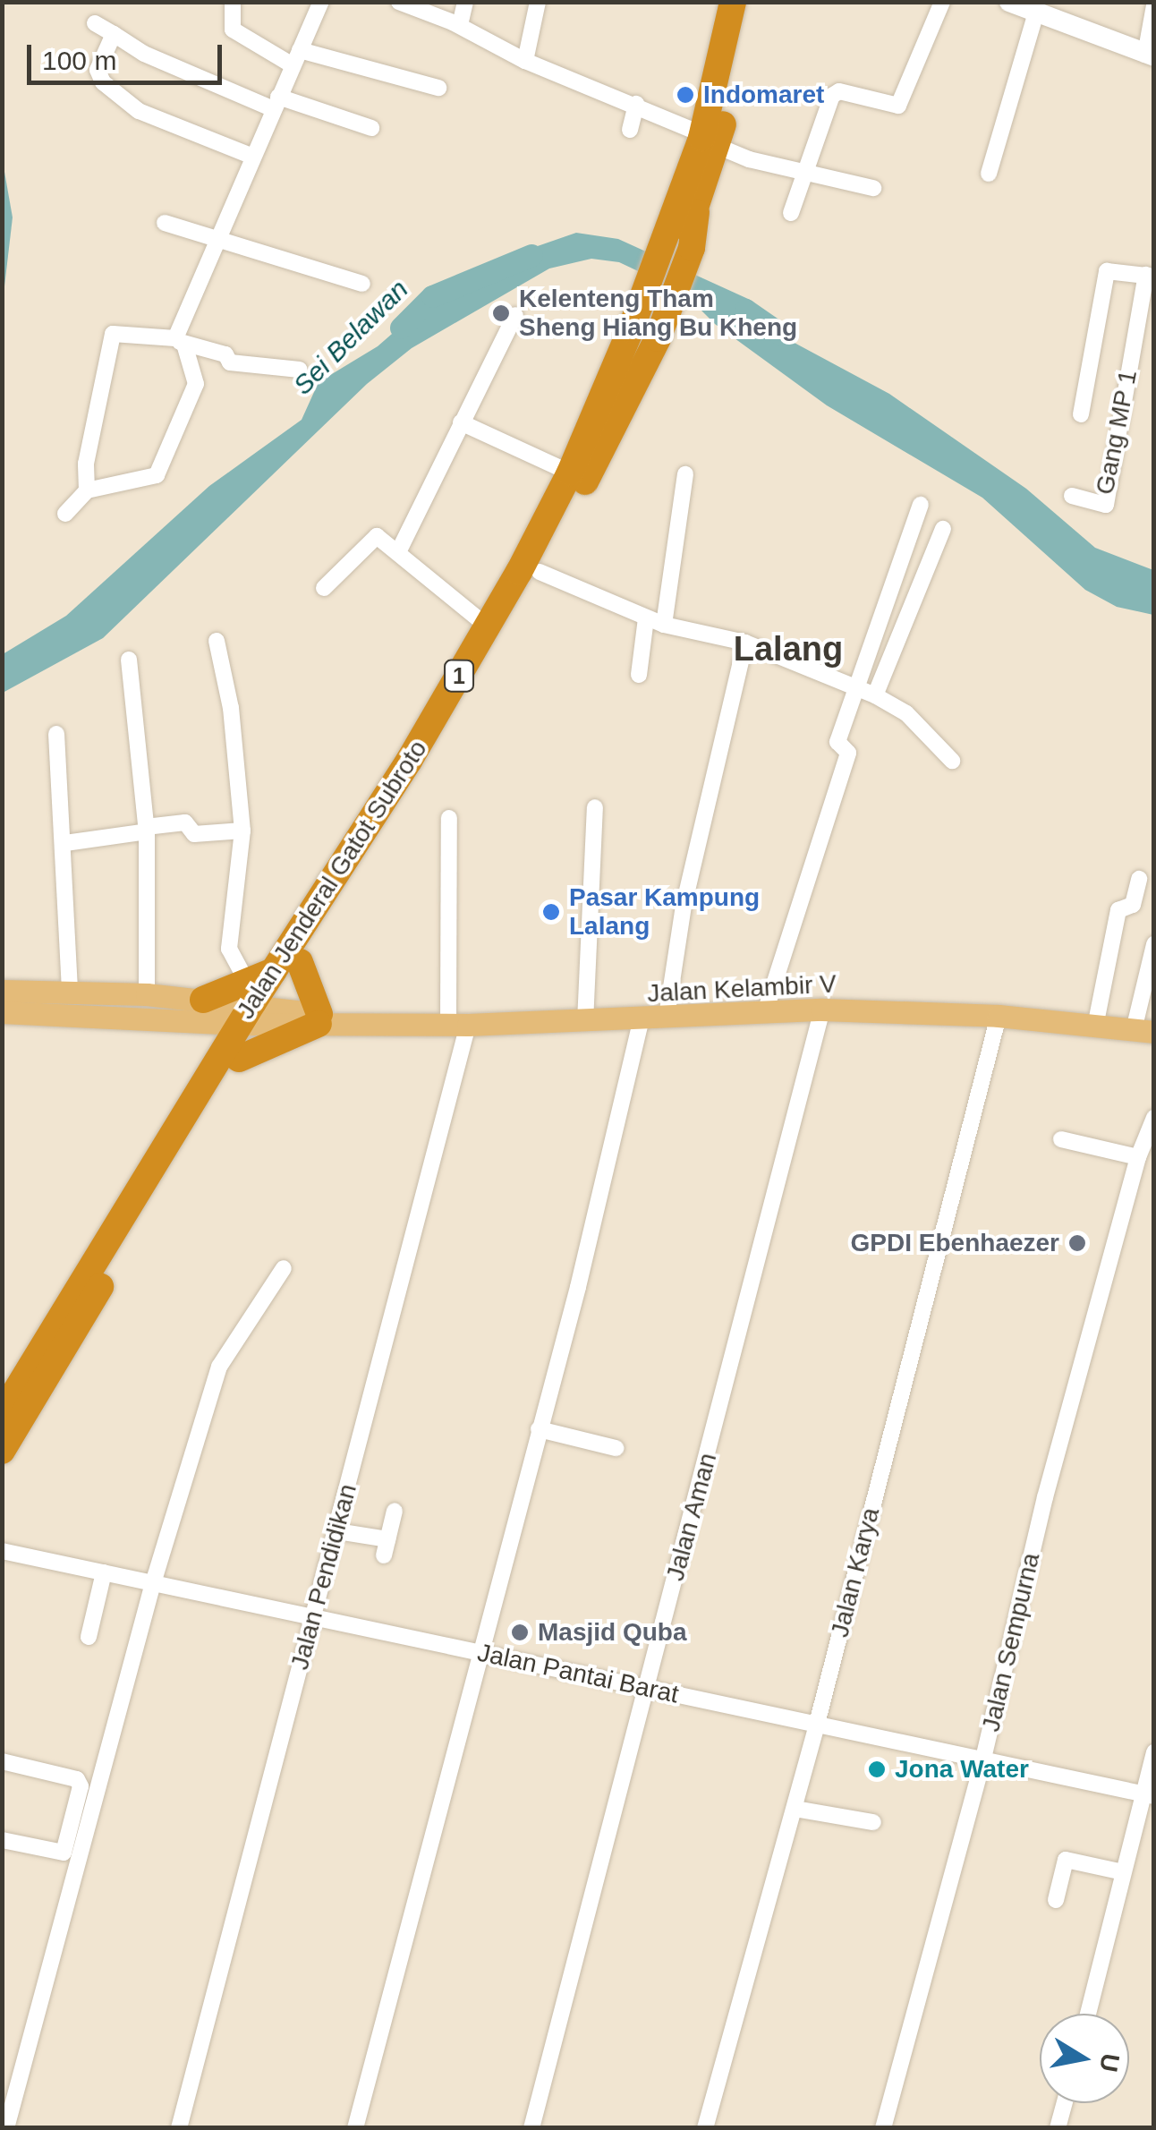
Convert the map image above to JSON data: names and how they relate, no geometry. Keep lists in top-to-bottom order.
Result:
{
  "streets": {
    "highway": ["1", "Jalan Jenderal Gatot Subroto"],
    "main road": ["Jalan Kelambir V"],
    "street": [
      "Gang MP 1",
      "Jalan Aman",
      "Jalan Karya",
      "Jalan Pendidikan",
      "Jalan Sempurna",
      "Jalan Pantai Barat"
    ]
  },
  "crossings": [
    ["1", "Jalan Jenderal Gatot Subroto"],
    ["Jalan Jenderal Gatot Subroto", "Jalan Kelambir V"],
    ["Jalan Kelambir V", "Jalan Aman"],
    ["Jalan Kelambir V", "Jalan Karya"],
    ["Jalan Kelambir V", "Jalan Pendidikan"],
    ["Jalan Aman", "Jalan Pantai Barat"],
    ["Jalan Karya", "Jalan Pantai Barat"],
    ["Jalan Pendidikan", "Jalan Pantai Barat"],
    ["Jalan Sempurna", "Jalan Pantai Barat"]
  ],
  "districts": ["Lalang"],
  "water": ["Sei Belawan"],
  "places": [
    "Indomaret",
    "Kelenteng Tham Sheng Hiang Bu Kheng",
    "Pasar Kampung Lalang",
    "GPDI Ebenhaezer",
    "Masjid Quba",
    "Jona Water"
  ],
  "scale_bar": "100 m",
  "north": "right"
}
